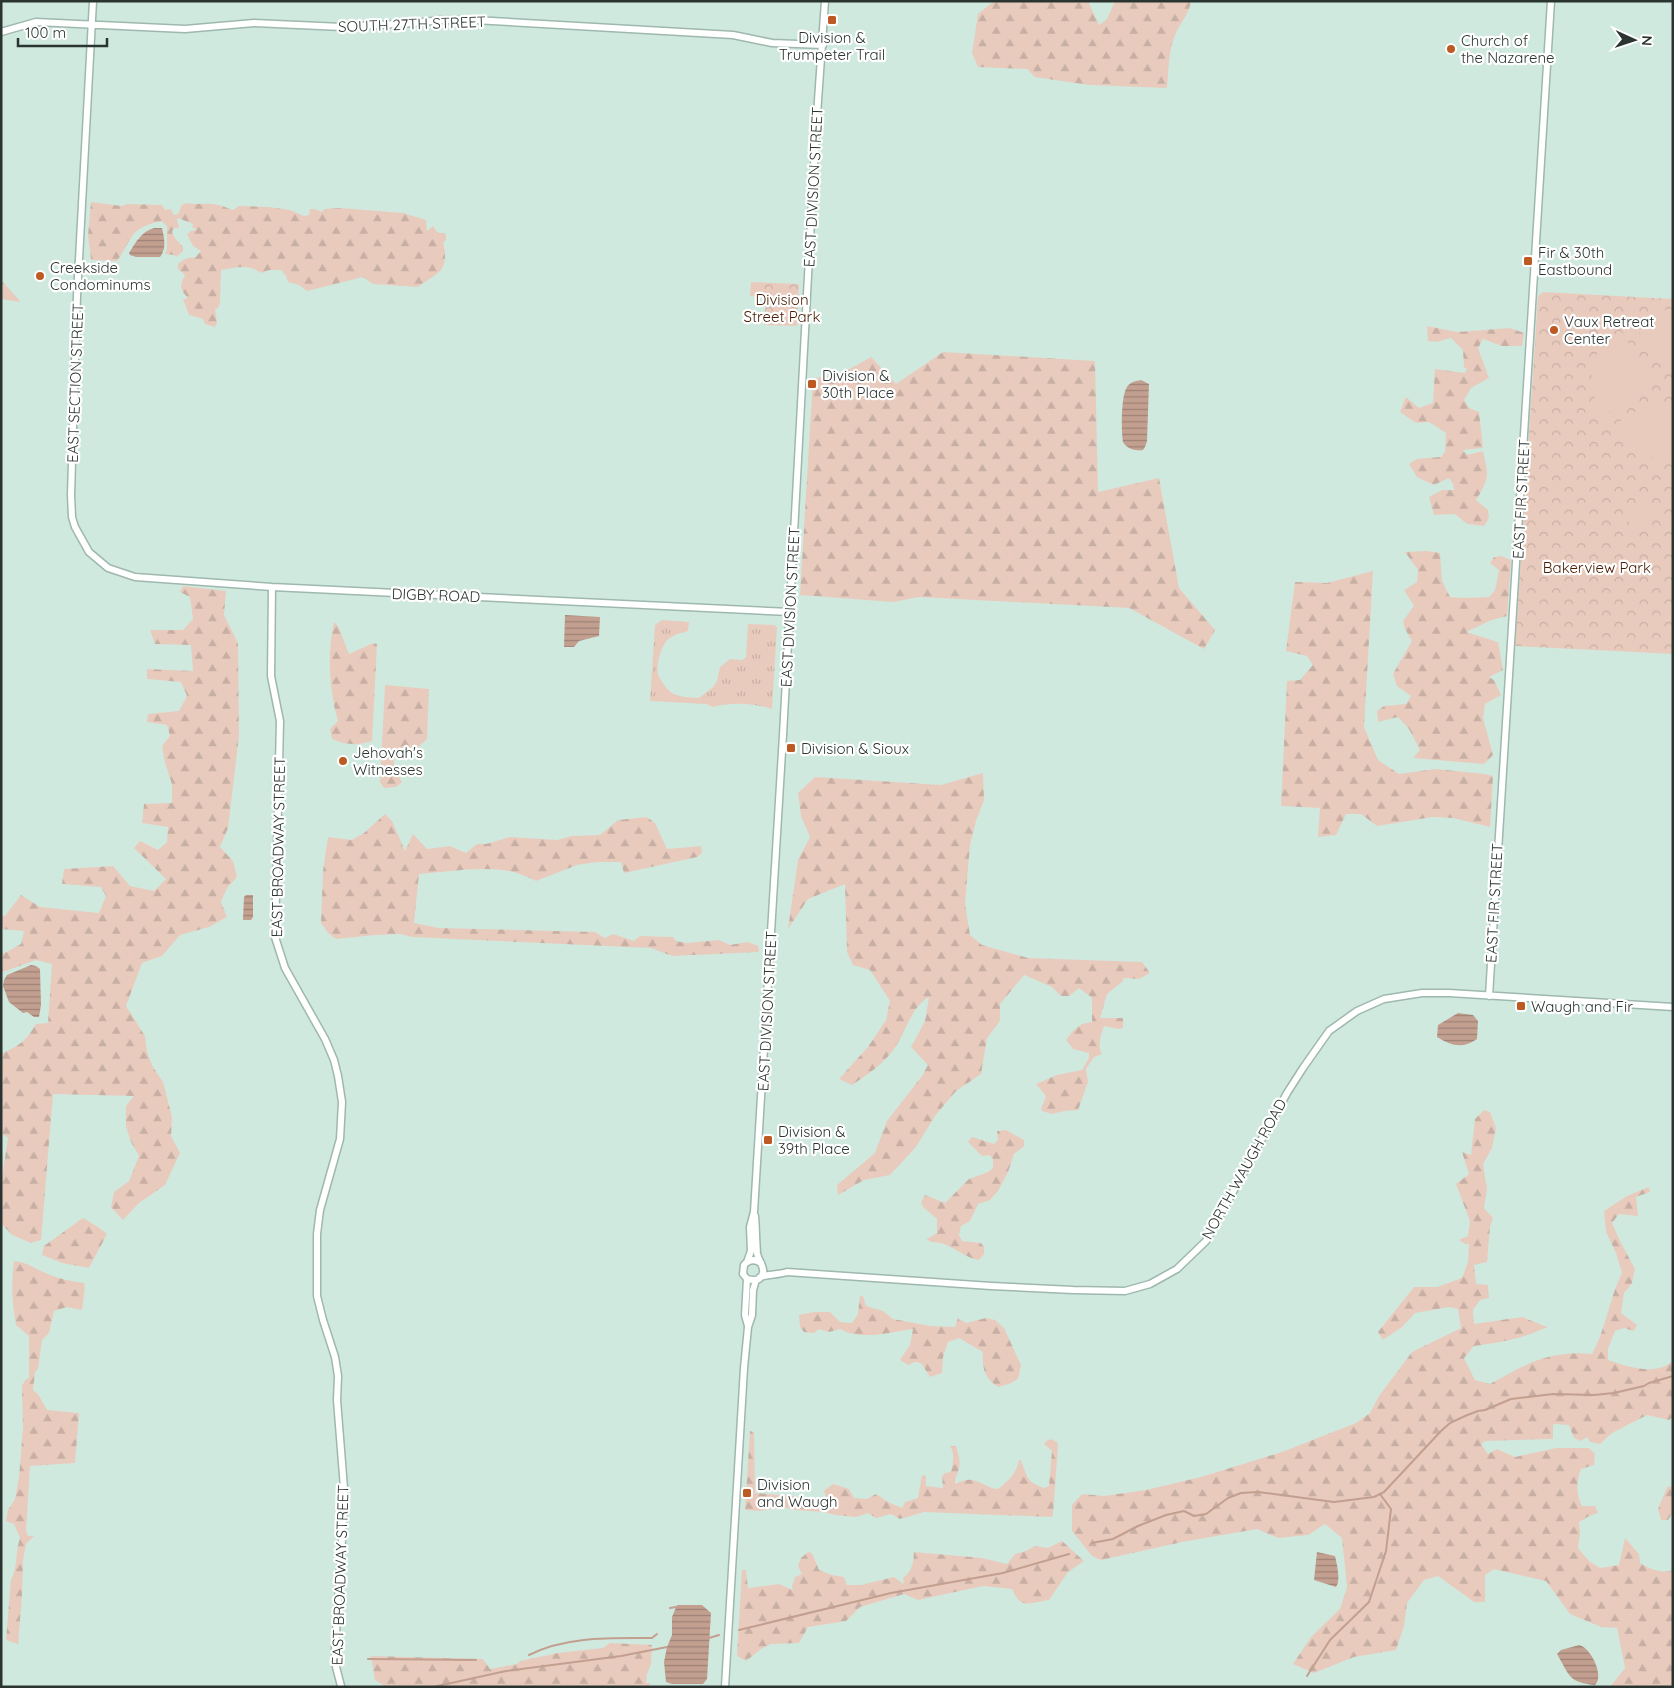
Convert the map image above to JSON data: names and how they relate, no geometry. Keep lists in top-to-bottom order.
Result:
{
  "streets": {
    "street": [
      "SOUTH 27TH STREET",
      "EAST DIVISION STREET",
      "EAST SECTION STREET",
      "EAST FIR STREET",
      "DIGBY ROAD",
      "EAST BROADWAY STREET",
      "NORTH WAUGH ROAD"
    ]
  },
  "crossings": [
    ["SOUTH 27TH STREET", "EAST DIVISION STREET"],
    ["SOUTH 27TH STREET", "EAST SECTION STREET"],
    ["EAST DIVISION STREET", "DIGBY ROAD"],
    ["EAST DIVISION STREET", "NORTH WAUGH ROAD"],
    ["EAST SECTION STREET", "DIGBY ROAD"],
    ["EAST FIR STREET", "NORTH WAUGH ROAD"],
    ["DIGBY ROAD", "EAST BROADWAY STREET"]
  ],
  "parks": ["Division Street Park", "Bakerview Park"],
  "places": {
    "transit": [
      "Division & Trumpeter Trail",
      "Fir & 30th Eastbound",
      "Division & 30th Place",
      "Division & Sioux",
      "Waugh and Fir",
      "Division & 39th Place",
      "Division and Waugh"
    ],
    "other": [
      "Church of the Nazarene",
      "Creekside Condominums",
      "Vaux Retreat Center",
      "Jehovah's Witnesses"
    ]
  },
  "scale_bar": "100 m",
  "north": "right"
}
